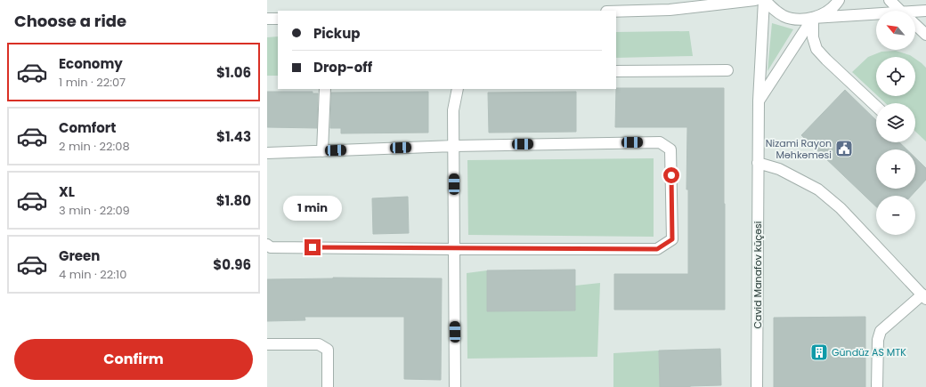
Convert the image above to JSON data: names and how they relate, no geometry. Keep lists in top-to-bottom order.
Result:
{
  "streets": {
    "street": ["Cavid Manafov küçəsi"]
  },
  "places": {
    "public building": ["Nizami Rayon Məhkəməsi"],
    "building": ["Gündüz AS MTK"]
  },
  "north": "top left",
  "page": {
    "heading": "Choose a ride",
    "map_buttons": ["+", "−"],
    "banner": ["Pickup", "Drop-off"],
    "list": [
      {
        "name": "Economy",
        "note": "1 min · 22:07",
        "value": "$1.06"
      },
      {
        "name": "Comfort",
        "note": "2 min · 22:08",
        "value": "$1.43"
      },
      {
        "name": "XL",
        "note": "3 min · 22:09",
        "value": "$1.80"
      },
      {
        "name": "Green",
        "note": "4 min · 22:10",
        "value": "$0.96"
      }
    ],
    "bubble": "1 min",
    "buttons": "Confirm"
  }
}
